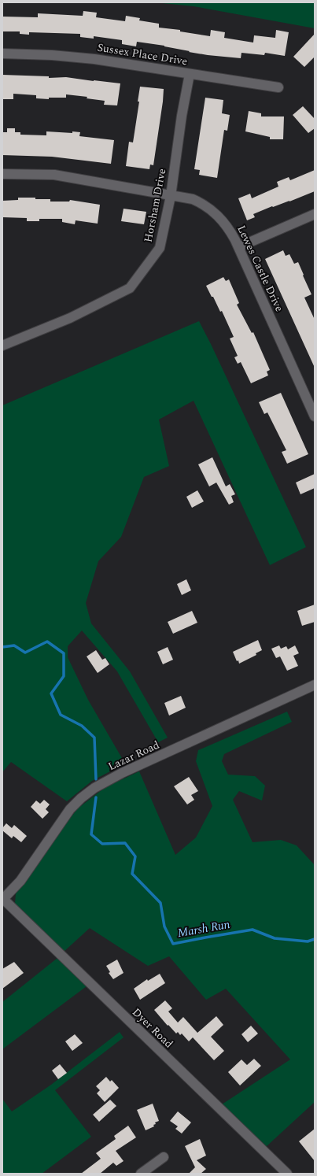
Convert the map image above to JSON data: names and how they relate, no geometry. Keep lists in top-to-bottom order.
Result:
{
  "streets": {
    "street": [
      "Sussex Place Drive",
      "Horsham Drive",
      "Lewes Castle Drive",
      "Lazar Road",
      "Dyer Road"
    ]
  },
  "crossings": [
    ["Sussex Place Drive", "Horsham Drive"],
    ["Horsham Drive", "Lewes Castle Drive"],
    ["Lazar Road", "Dyer Road"]
  ],
  "water": ["Marsh Run"]
}
